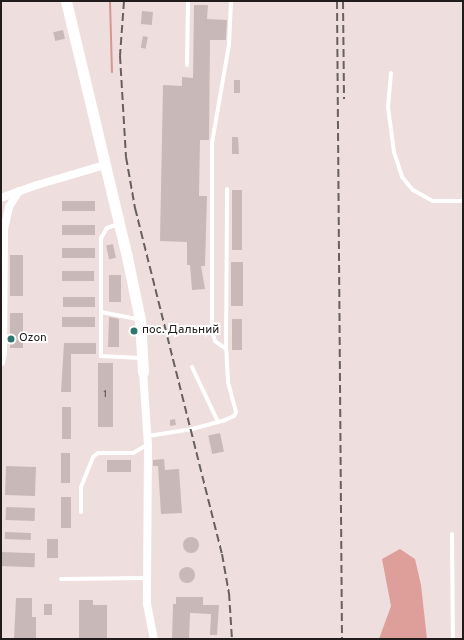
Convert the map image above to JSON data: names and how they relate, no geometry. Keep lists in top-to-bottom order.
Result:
{
  "places": ["пос. Дальний", "Ozon"],
  "house_numbers": ["1"]
}
